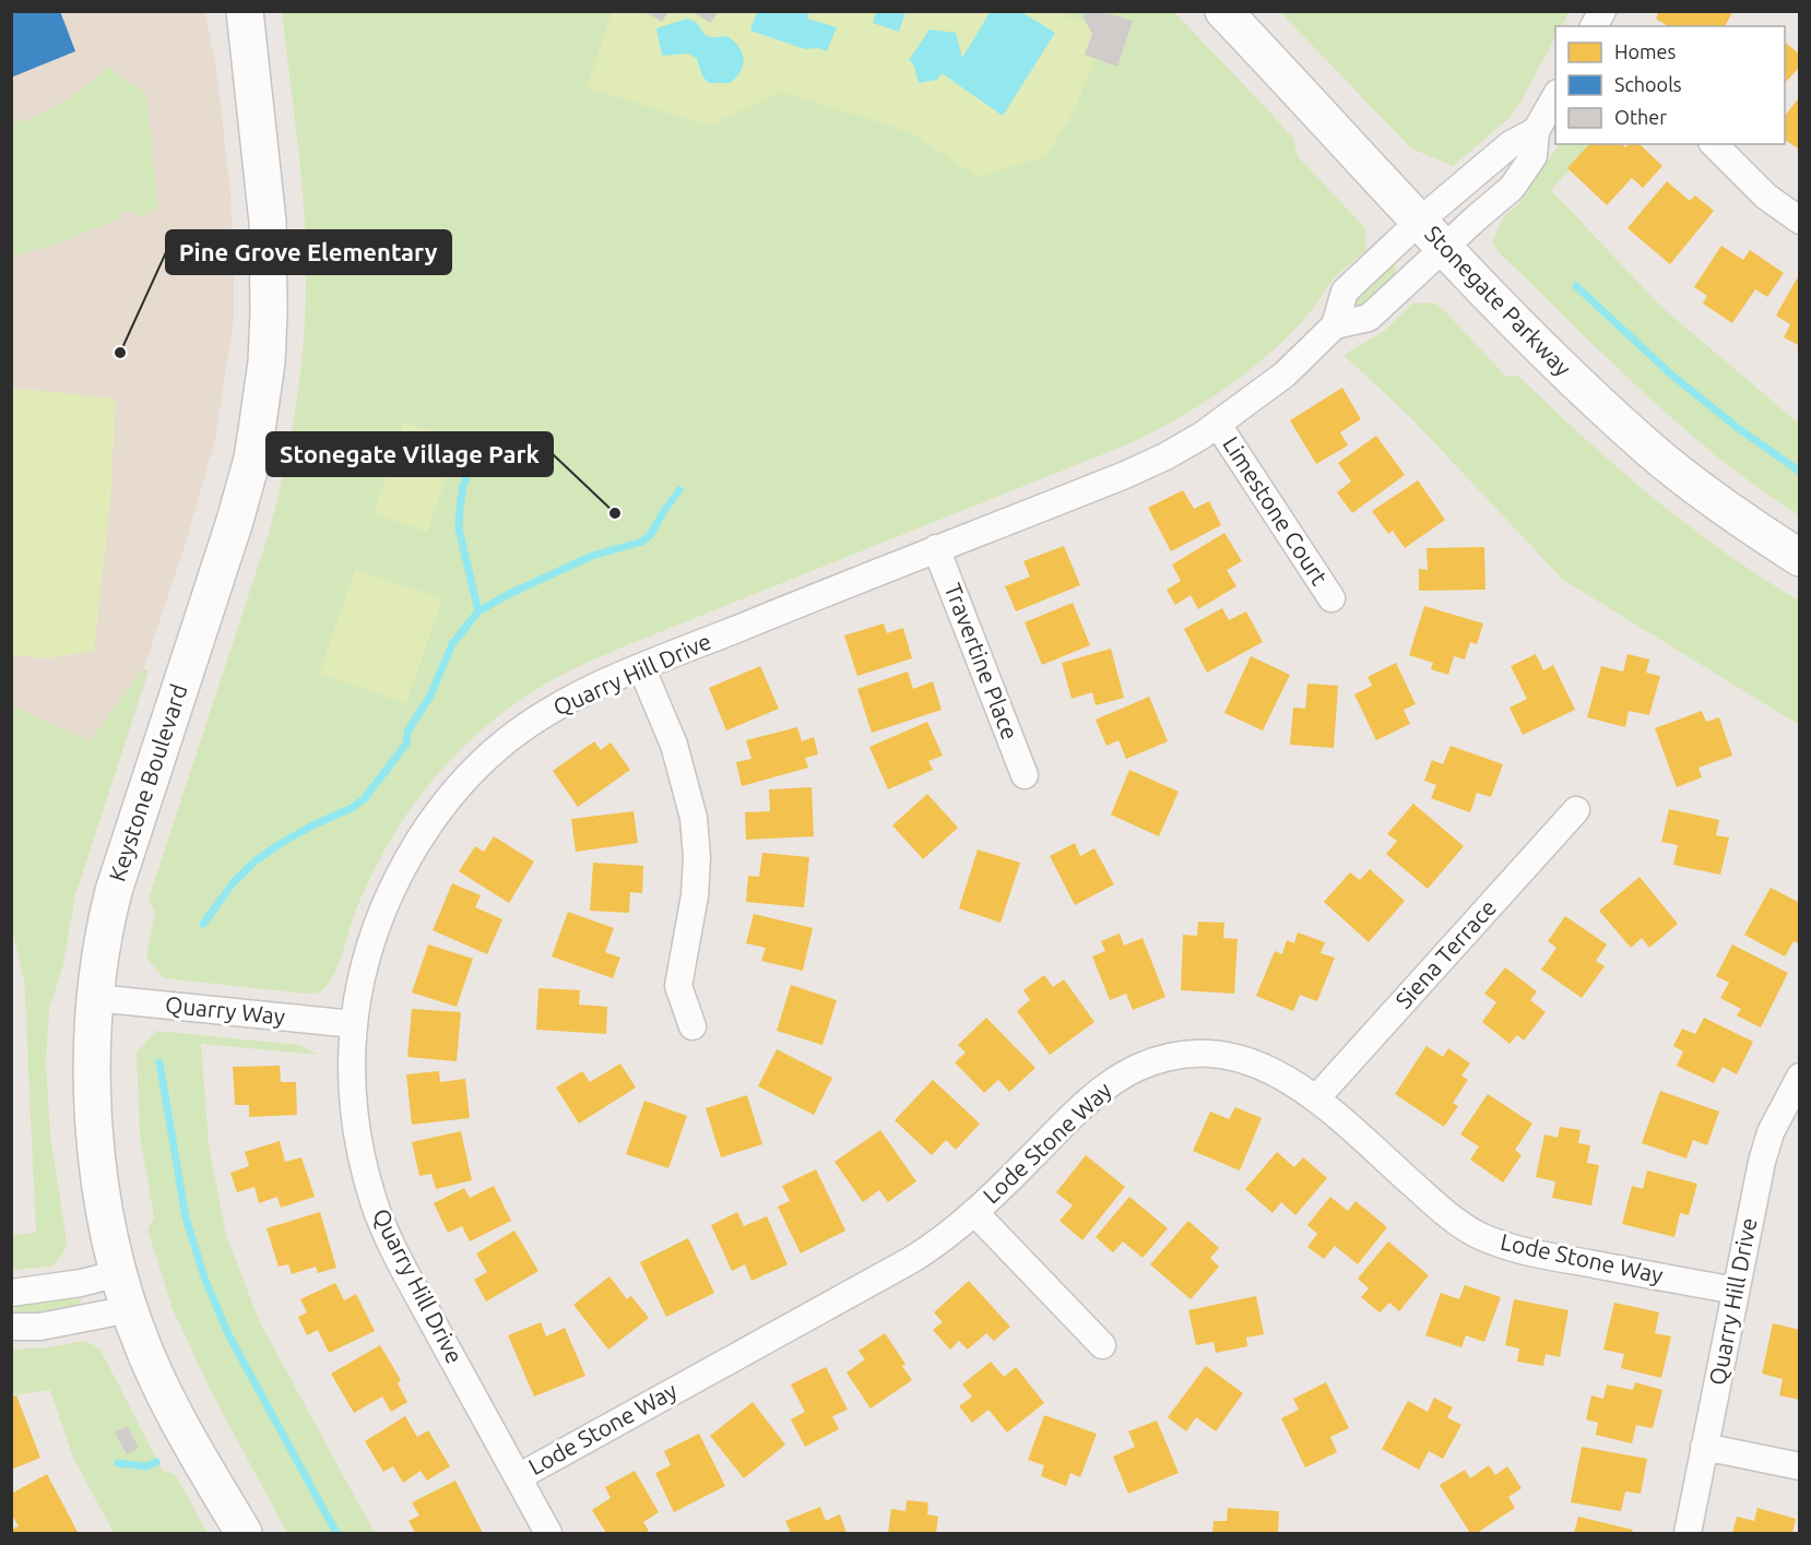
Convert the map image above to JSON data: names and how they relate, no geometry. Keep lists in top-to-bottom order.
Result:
{
  "streets": {
    "street": [
      "Stonegate Parkway",
      "Limestone Court",
      "Travertine Place",
      "Quarry Hill Drive",
      "Keystone Boulevard",
      "Siena Terrace",
      "Quarry Way",
      "Lode Stone Way"
    ]
  },
  "crossings": [
    ["Stonegate Parkway", "Quarry Hill Drive"],
    ["Limestone Court", "Quarry Hill Drive"],
    ["Travertine Place", "Quarry Hill Drive"],
    ["Quarry Hill Drive", "Quarry Way"],
    ["Quarry Hill Drive", "Lode Stone Way"],
    ["Keystone Boulevard", "Quarry Way"],
    ["Siena Terrace", "Lode Stone Way"]
  ],
  "places": ["Pine Grove Elementary", "Stonegate Village Park"],
  "legend": ["Homes", "Schools", "Other"]
}
